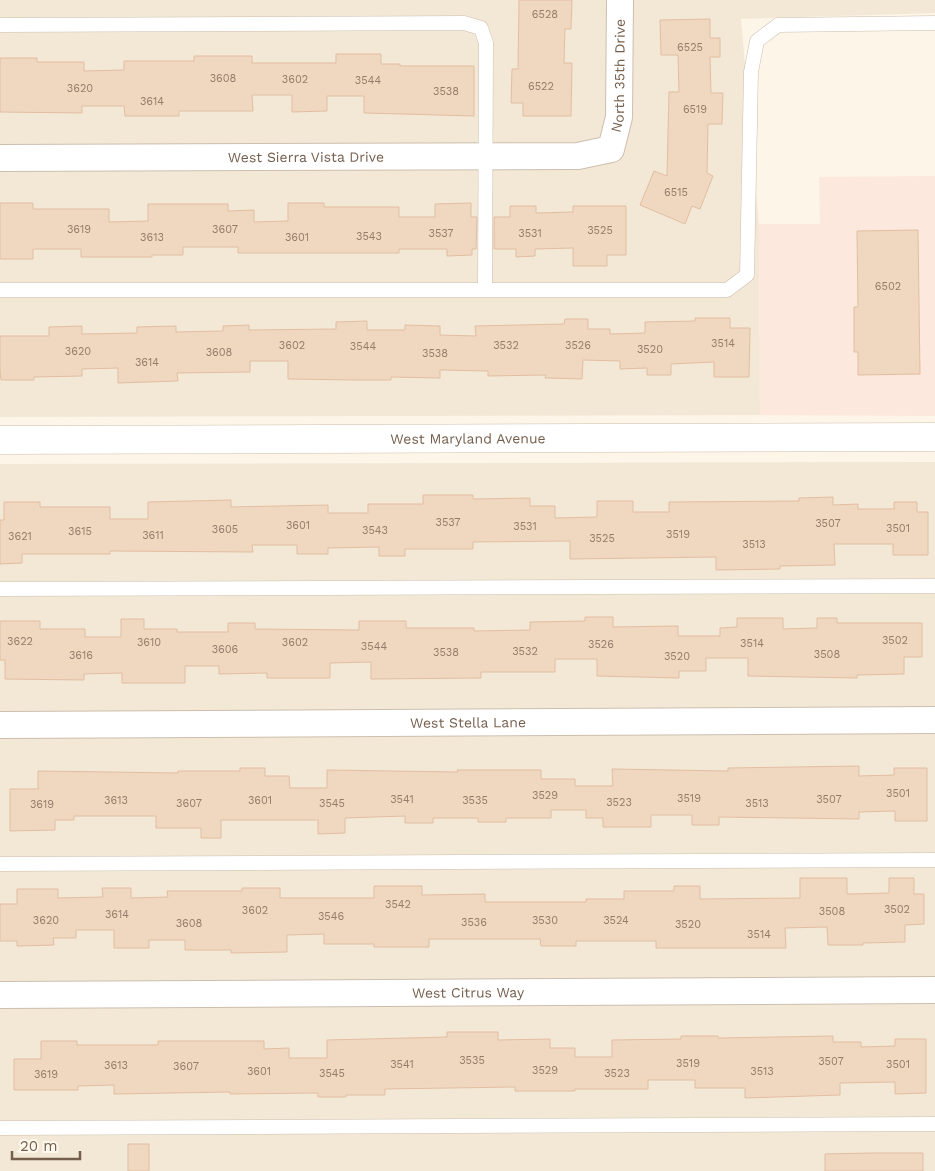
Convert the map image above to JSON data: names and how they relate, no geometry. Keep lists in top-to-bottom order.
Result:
{
  "streets": {
    "street": [
      "North 35th Drive",
      "West Sierra Vista Drive",
      "West Maryland Avenue",
      "West Stella Lane",
      "West Citrus Way"
    ]
  },
  "crossings": [
    ["North 35th Drive", "West Sierra Vista Drive"]
  ],
  "house_numbers": [
    "6528",
    "6525",
    "3608",
    "3602",
    "3544",
    "6522",
    "3620",
    "3538",
    "3614",
    "6519",
    "6515",
    "3619",
    "3607",
    "3525",
    "3537",
    "3531",
    "3543",
    "3613",
    "3601",
    "6502",
    "3514",
    "3602",
    "3532",
    "3526",
    "3544",
    "3520",
    "3620",
    "3608",
    "3538",
    "3614",
    "3537",
    "3507",
    "3601",
    "3531",
    "3501",
    "3605",
    "3543",
    "3615",
    "3519",
    "3611",
    "3621",
    "3525",
    "3513",
    "3502",
    "3622",
    "3610",
    "3602",
    "3514",
    "3526",
    "3544",
    "3606",
    "3532",
    "3538",
    "3508",
    "3616",
    "3520",
    "3501",
    "3529",
    "3519",
    "3541",
    "3507",
    "3613",
    "3601",
    "3535",
    "3523",
    "3607",
    "3545",
    "3513",
    "3619",
    "3542",
    "3502",
    "3602",
    "3508",
    "3614",
    "3546",
    "3620",
    "3530",
    "3524",
    "3536",
    "3608",
    "3520",
    "3514",
    "3535",
    "3507",
    "3519",
    "3541",
    "3501",
    "3613",
    "3607",
    "3529",
    "3601",
    "3513",
    "3545",
    "3523",
    "3619"
  ],
  "scale_bar": "20 m"
}
